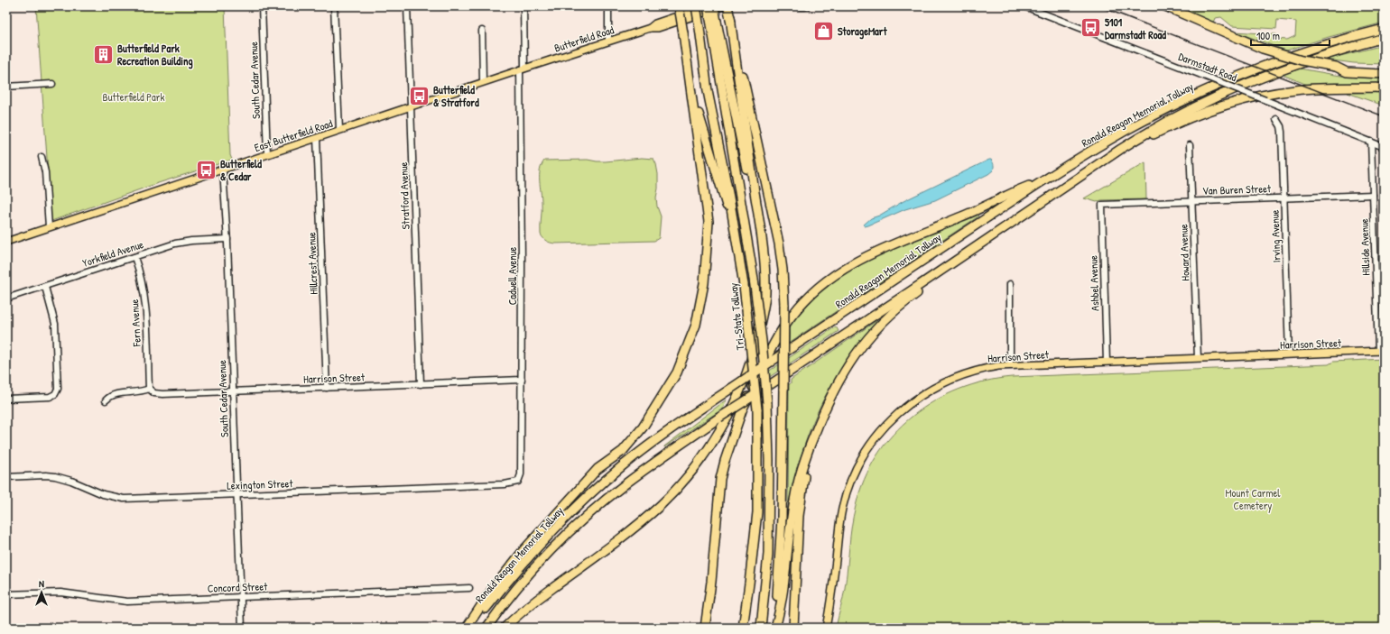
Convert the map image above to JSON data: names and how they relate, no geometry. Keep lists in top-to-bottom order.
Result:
{
  "streets": {
    "highway": ["Ronald Reagan Memorial Tollway", "Tri-State Tollway"],
    "main road": ["Butterfield Road", "East Butterfield Road", "Harrison Street"],
    "street": [
      "Darmstadt Road",
      "South Cedar Avenue",
      "Van Buren Street",
      "Stratford Avenue",
      "Irving Avenue",
      "Hillside Avenue",
      "Howard Avenue",
      "Yorkfield Avenue",
      "Hillcrest Avenue",
      "Cadwell Avenue",
      "Ashbel Avenue",
      "Fern Avenue",
      "Lexington Street",
      "Concord Street"
    ]
  },
  "crossings": [
    ["Butterfield Road", "East Butterfield Road"],
    ["Butterfield Road", "Cadwell Avenue"],
    ["Butterfield Road", "Tri-State Tollway"],
    ["Darmstadt Road", "Hillside Avenue"],
    ["South Cedar Avenue", "East Butterfield Road"],
    ["South Cedar Avenue", "Yorkfield Avenue"],
    ["South Cedar Avenue", "Harrison Street"],
    ["South Cedar Avenue", "Lexington Street"],
    ["South Cedar Avenue", "Concord Street"],
    ["East Butterfield Road", "Stratford Avenue"],
    ["East Butterfield Road", "Hillcrest Avenue"],
    ["East Butterfield Road", "Cadwell Avenue"],
    ["Van Buren Street", "Irving Avenue"],
    ["Van Buren Street", "Hillside Avenue"],
    ["Van Buren Street", "Howard Avenue"],
    ["Van Buren Street", "Ashbel Avenue"],
    ["Stratford Avenue", "Harrison Street"],
    ["Irving Avenue", "Harrison Street"],
    ["Hillside Avenue", "Harrison Street"],
    ["Howard Avenue", "Harrison Street"],
    ["Yorkfield Avenue", "Fern Avenue"],
    ["Hillcrest Avenue", "Harrison Street"],
    ["Cadwell Avenue", "Harrison Street"],
    ["Cadwell Avenue", "Lexington Street"],
    ["Ashbel Avenue", "Harrison Street"],
    ["Fern Avenue", "Harrison Street"]
  ],
  "parks": ["Butterfield Park", "Mount Carmel Cemetery"],
  "places": {
    "bus stop": ["5101 Darmstadt Road", "Butterfield & Stratford", "Butterfield & Cedar"],
    "shop": ["StorageMart"],
    "building": ["Butterfield Park Recreation Building"]
  },
  "scale_bar": "100 m",
  "north": "top"
}
